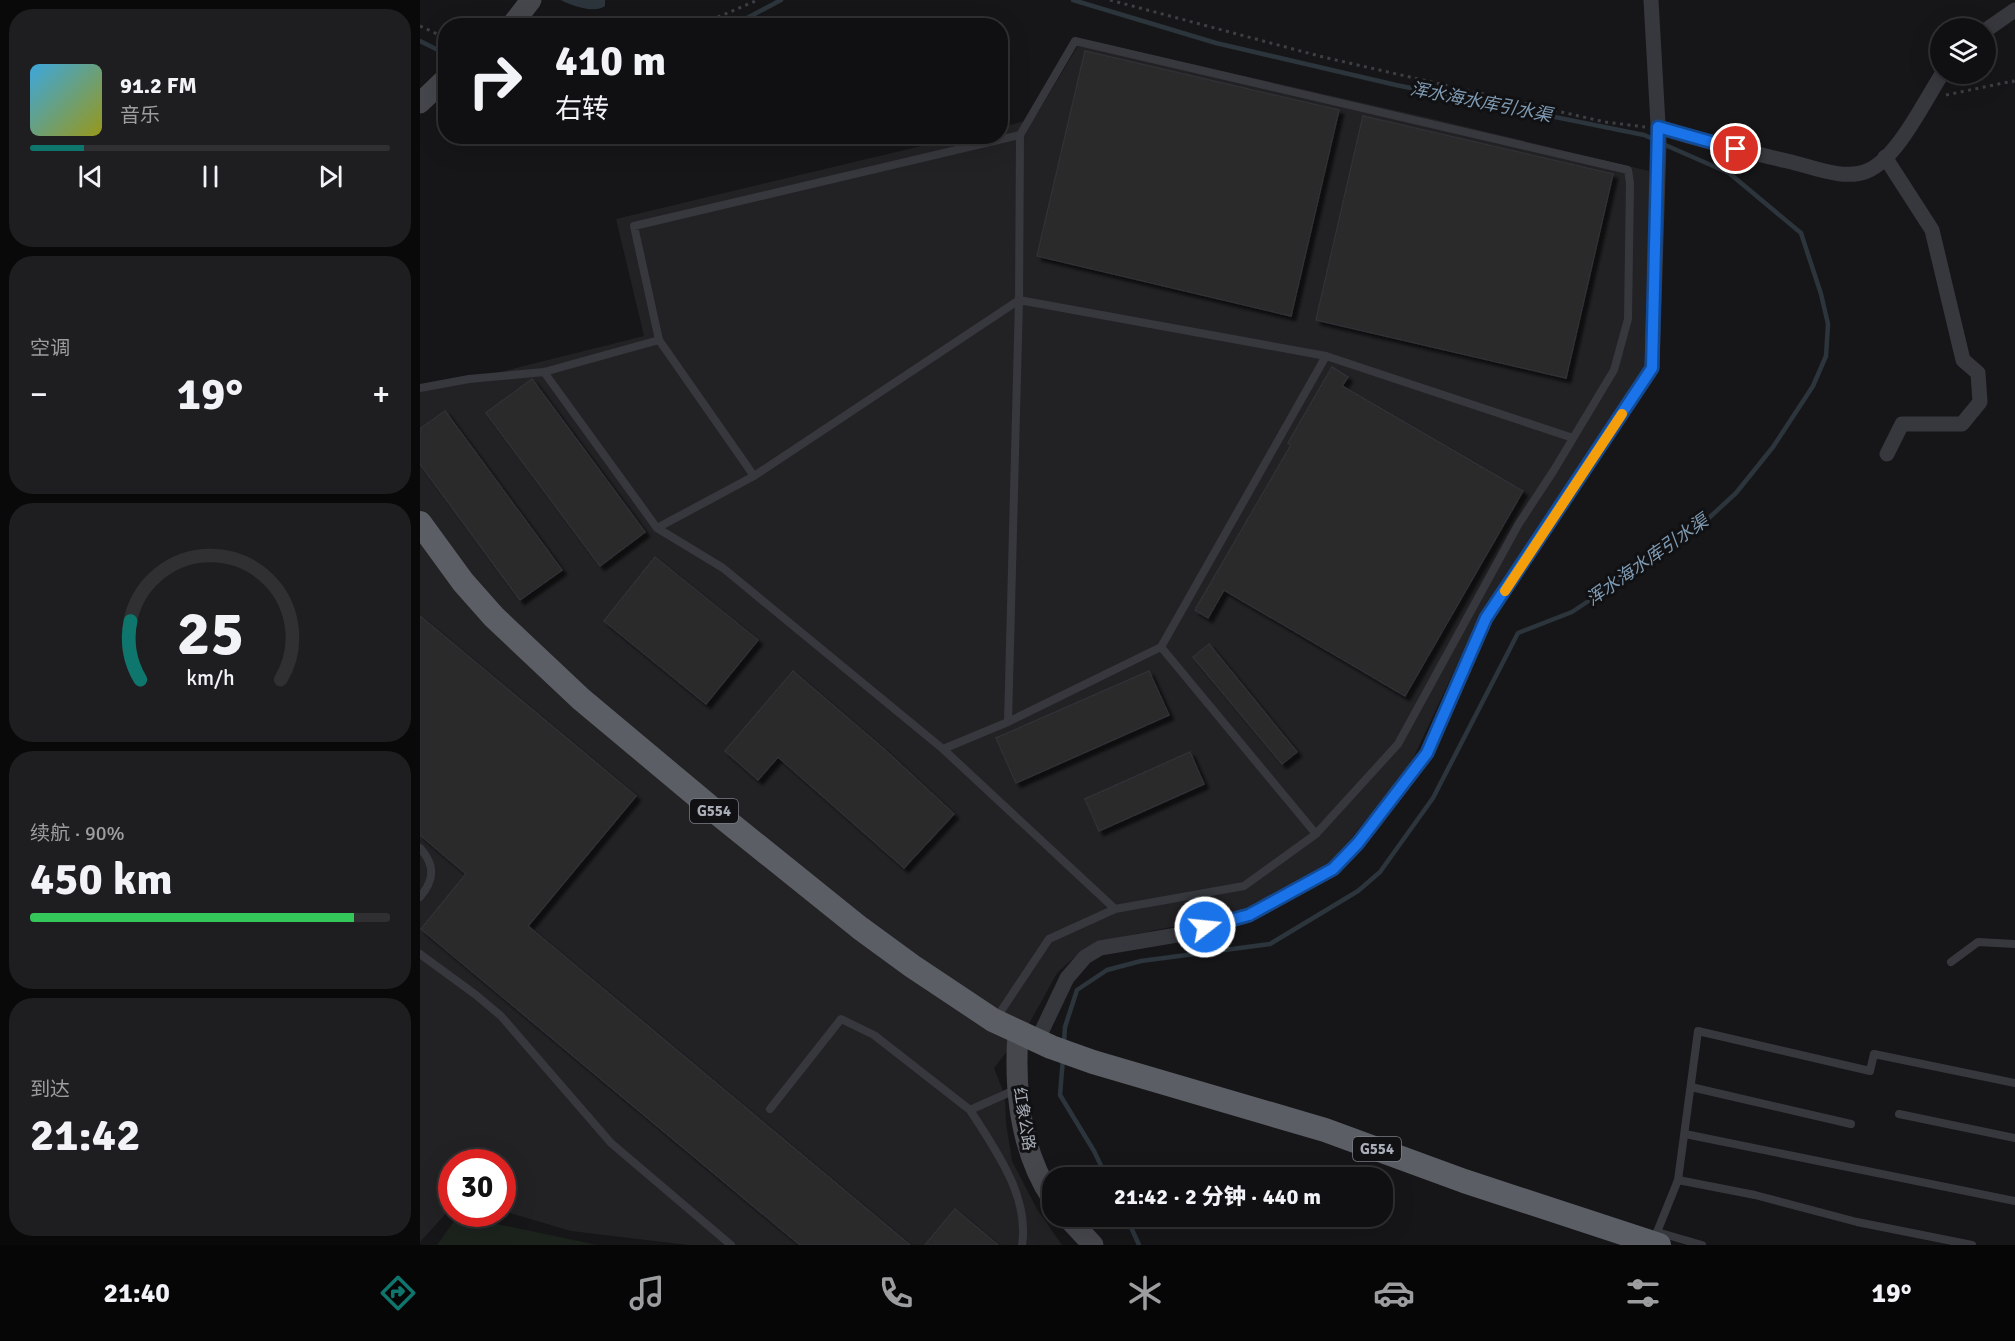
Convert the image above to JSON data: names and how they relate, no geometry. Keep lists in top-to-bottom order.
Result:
{
  "streets": {
    "highway": ["G554"],
    "main road": ["红象公路"]
  },
  "crossings": [
    ["G554", "红象公路"]
  ],
  "water": ["浑水海水库引水渠"],
  "page": {
    "turn": ["410 m", "右转"],
    "song": ["91.2 FM", "音乐"],
    "tile": [
      "空调",
      ["续航 · 90%", "450 km"],
      ["到达", "21:42"]
    ],
    "heat": ["−", "19°", "+"],
    "limit": "30",
    "trip": "21:42 · 2 分钟 · 440 m",
    "tabs": ["21:40", "19°"],
    "gauge": ["25", "km/h"]
  }
}
